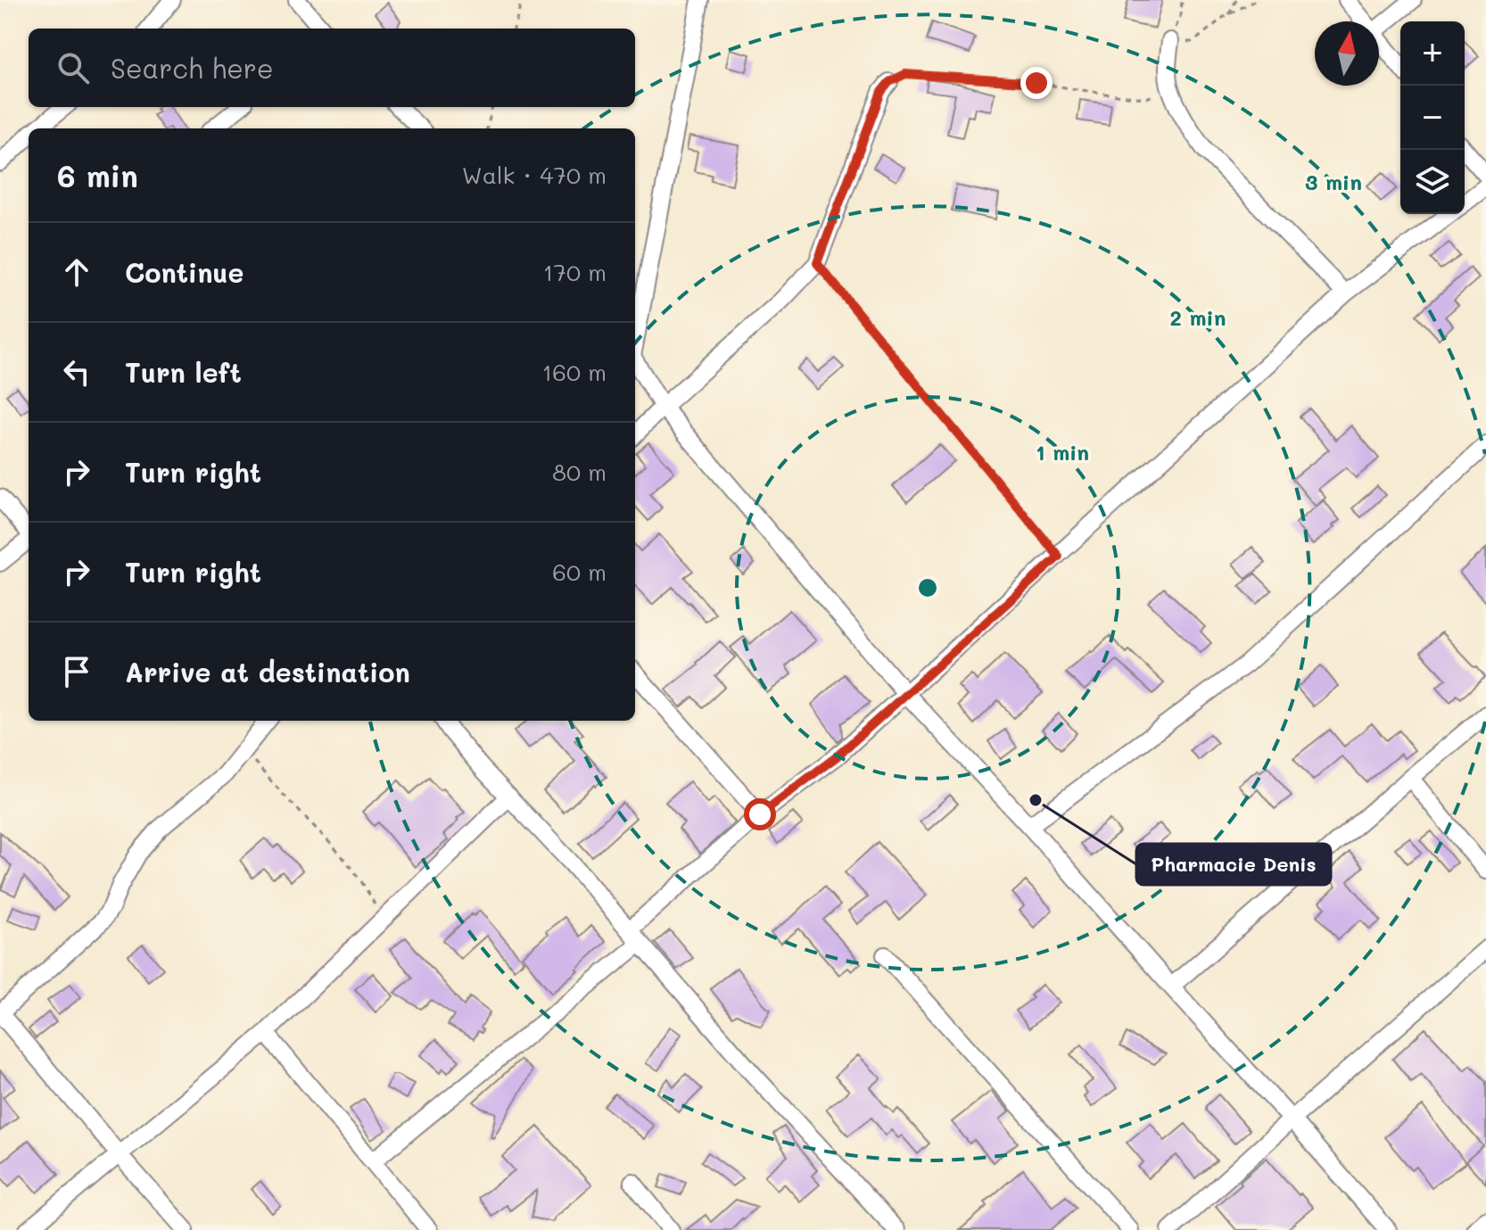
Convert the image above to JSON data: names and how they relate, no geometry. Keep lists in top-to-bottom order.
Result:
{
  "places": ["Pharmacie Denis"],
  "north": "top",
  "page": {
    "map_buttons": ["+", "−"],
    "search": "Search here",
    "heading": ["6 min", "Walk · 470 m"],
    "list": [
      ["Continue", "170 m"],
      ["Turn left", "160 m"],
      ["Turn right", "80 m"],
      ["Turn right", "60 m"],
      "Arrive at destination"
    ]
  },
  "rings": ["3 min", "2 min", "1 min"]
}
